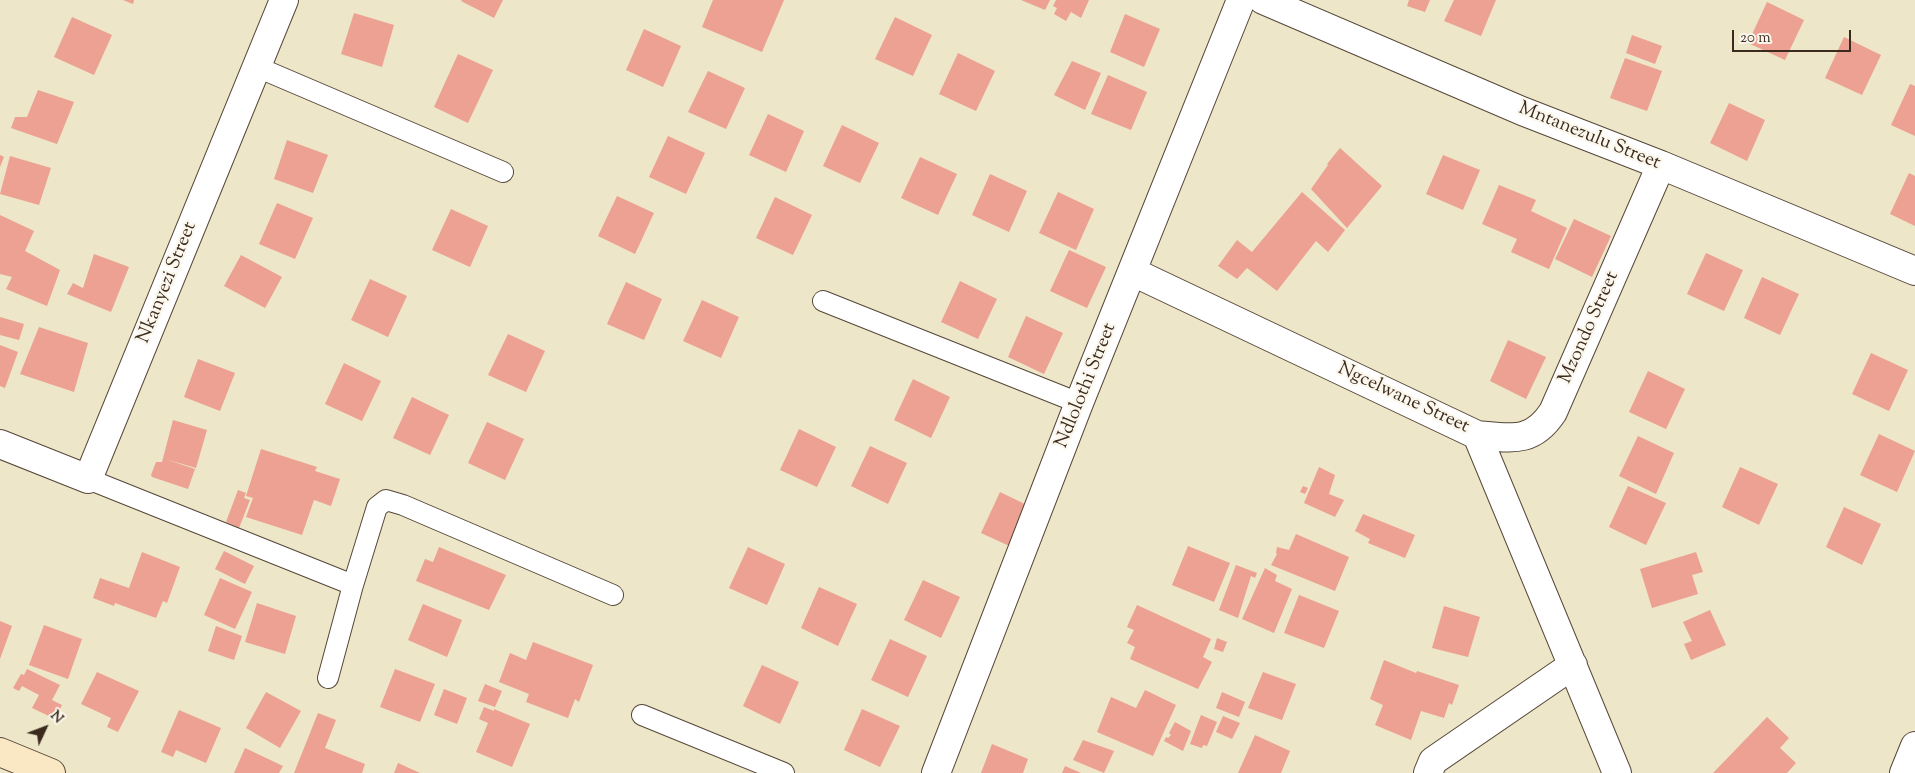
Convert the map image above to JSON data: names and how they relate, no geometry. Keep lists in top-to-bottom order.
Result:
{
  "streets": {
    "street": [
      "Mntanezulu Street",
      "Nkanyezi Street",
      "Mzondo Street",
      "Ndlolothi Street",
      "Ngcelwane Street"
    ]
  },
  "crossings": [
    ["Mntanezulu Street", "Mzondo Street"],
    ["Mzondo Street", "Ngcelwane Street"],
    ["Ndlolothi Street", "Ngcelwane Street"]
  ],
  "scale_bar": "20 m",
  "north": "top right"
}
